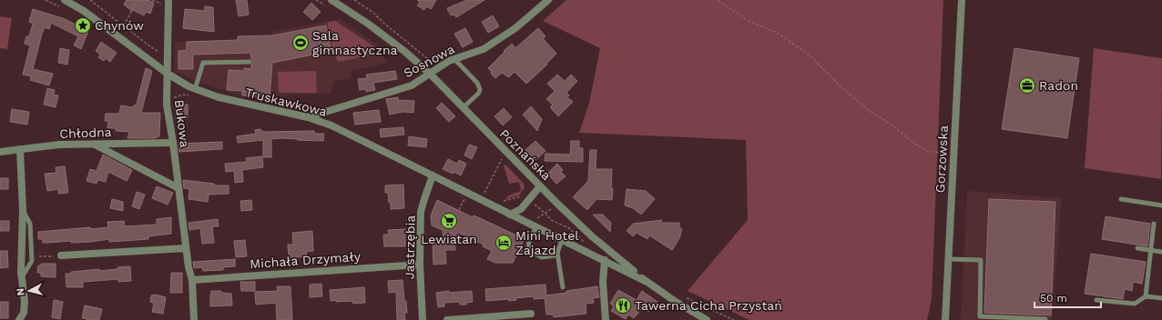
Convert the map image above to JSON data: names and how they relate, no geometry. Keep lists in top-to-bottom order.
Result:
{
  "streets": {
    "street": [
      "Sosnowa",
      "Truskawkowa",
      "Bukowa",
      "Chłodna",
      "Poznańska",
      "Gorzowska",
      "Jastrzębia",
      "Michała Drzymały"
    ]
  },
  "crossings": [
    ["Sosnowa", "Truskawkowa"],
    ["Sosnowa", "Poznańska"],
    ["Truskawkowa", "Bukowa"],
    ["Truskawkowa", "Poznańska"],
    ["Truskawkowa", "Jastrzębia"],
    ["Bukowa", "Chłodna"],
    ["Bukowa", "Michała Drzymały"],
    ["Jastrzębia", "Michała Drzymały"]
  ],
  "places": {
    "place": ["Chynów"],
    "sports": ["Sala gimnastyczna"],
    "office": ["Radon"],
    "supermarket": ["Lewiatan"],
    "hotel": ["Mini Hotel Zajazd"],
    "restaurant": ["Tawerna Cicha Przystań"]
  },
  "scale_bar": "50 m",
  "north": "left"
}
